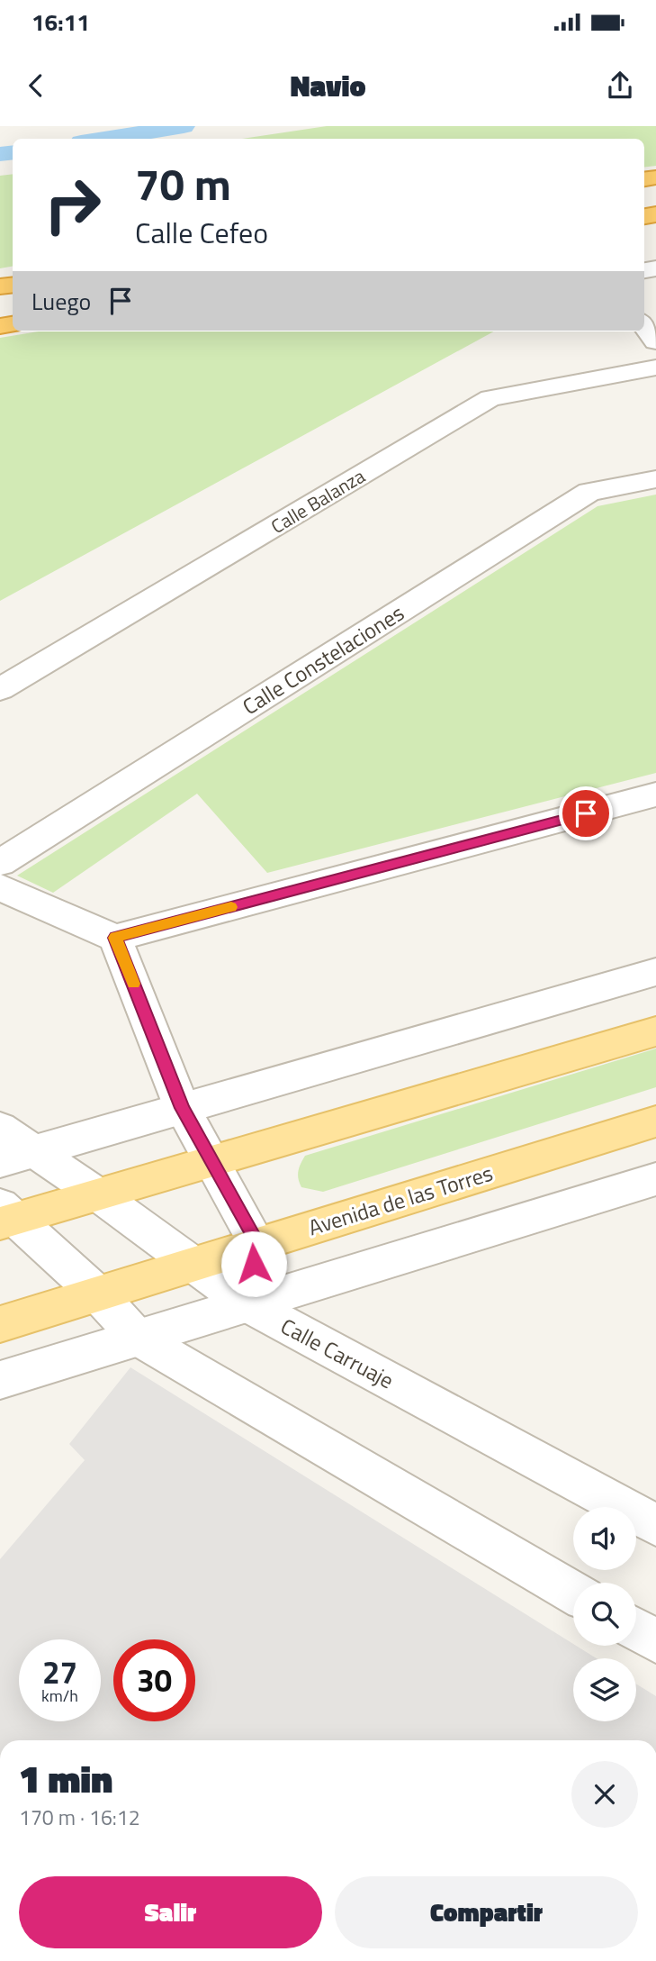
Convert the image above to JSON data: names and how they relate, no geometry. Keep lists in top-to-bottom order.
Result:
{
  "streets": {
    "main road": ["Avenida de las Torres"],
    "street": ["Calle Balanza", "Calle Constelaciones", "Calle Carruaje"]
  },
  "crossings": [
    ["Avenida de las Torres", "Calle Carruaje"]
  ],
  "page": {
    "status": "16:11",
    "header": "Navio",
    "turn": ["70 m", "Calle Cefeo"],
    "then": "Luego",
    "speed": "27 km/h",
    "limit": "30",
    "heading": ["1 min", "170 m · 16:12"],
    "buttons": ["Salir", "Compartir"]
  }
}
